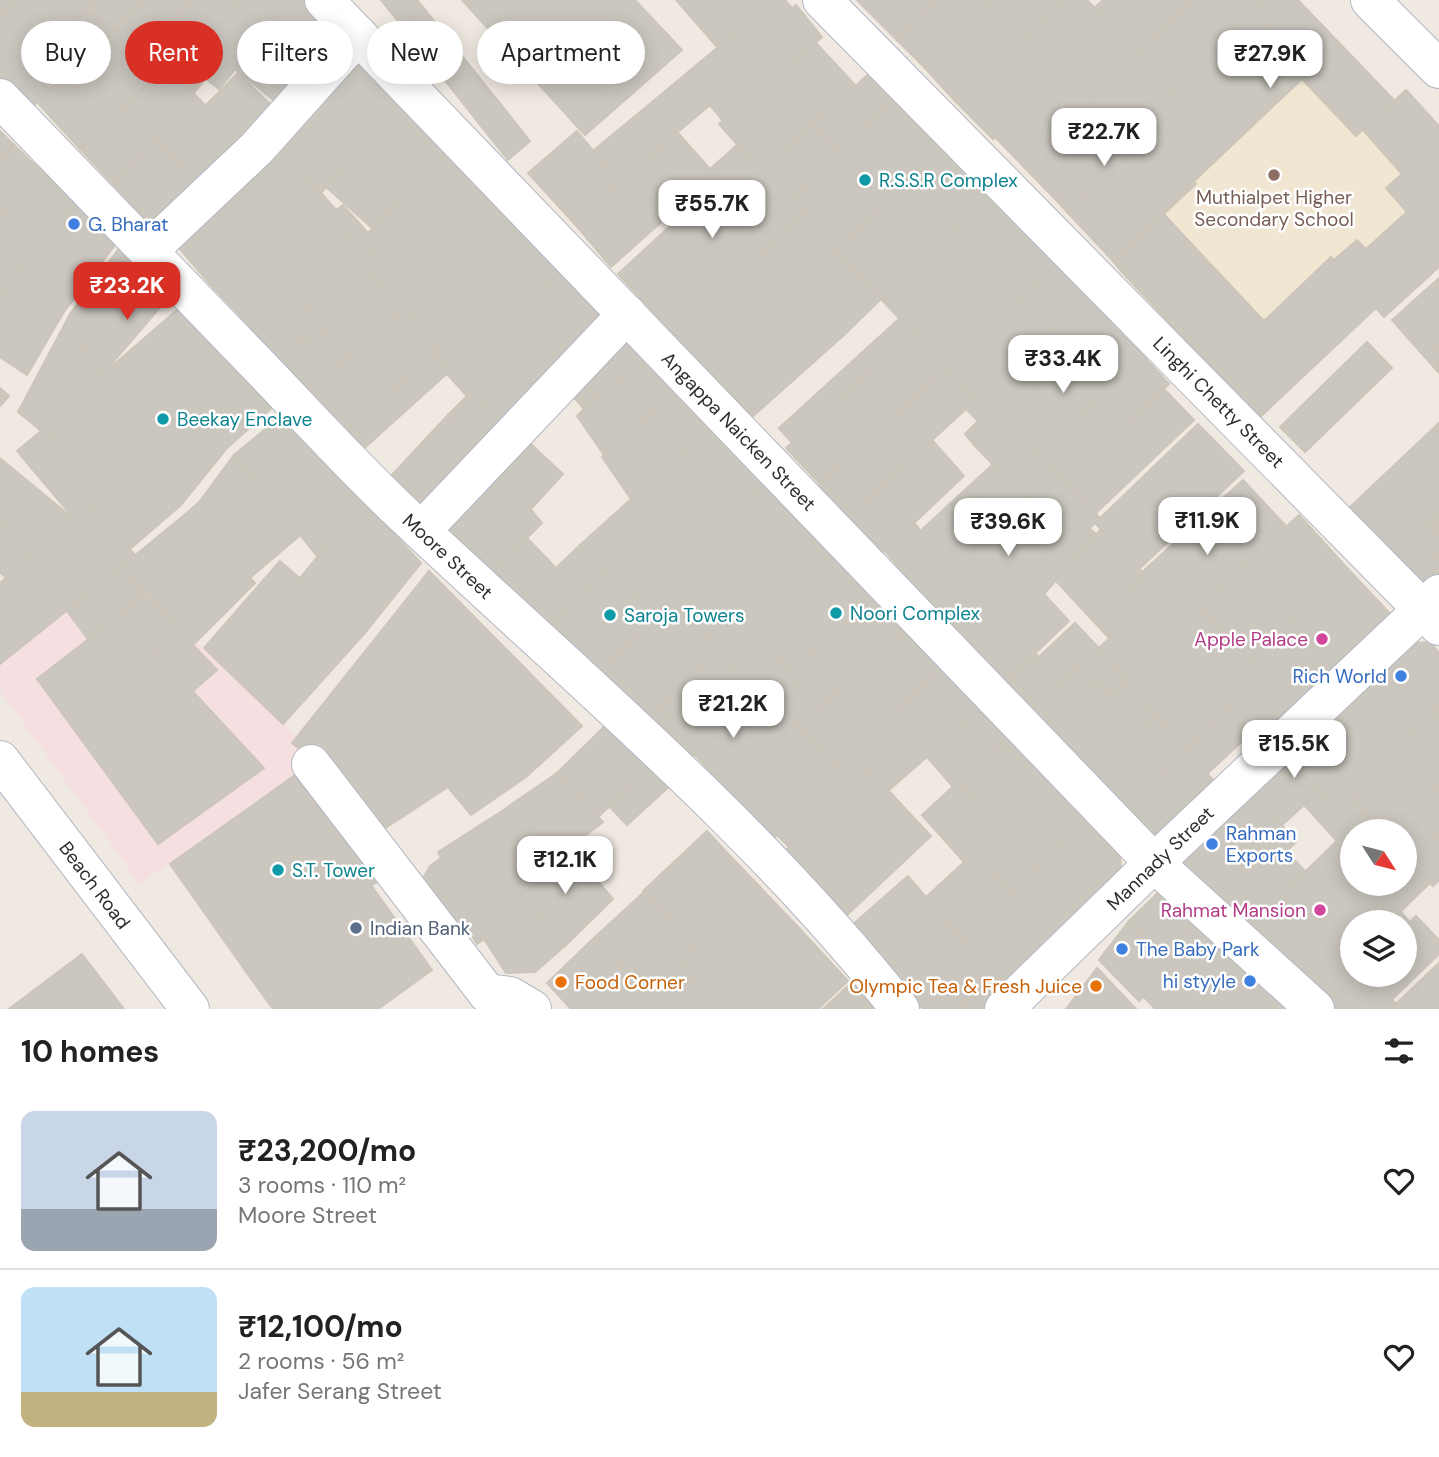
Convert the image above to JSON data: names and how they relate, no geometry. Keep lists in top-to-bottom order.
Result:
{
  "streets": {
    "street": [
      "Linghi Chetty Street",
      "Angappa Naicken Street",
      "Moore Street",
      "Mannady Street",
      "Beach Road"
    ]
  },
  "crossings": [
    ["Linghi Chetty Street", "Mannady Street"],
    ["Angappa Naicken Street", "Mannady Street"]
  ],
  "places": [
    "Muthialpet Higher Secondary School",
    "R.S.S.R Complex",
    "G. Bharat",
    "Beekay Enclave",
    "Noori Complex",
    "Saroja Towers",
    "Apple Palace",
    "Rich World",
    "Rahman Exports",
    "S.T. Tower",
    "Rahmat Mansion",
    "Indian Bank",
    "The Baby Park",
    "hi styyle",
    "Food Corner",
    "Olympic Tea & Fresh Juice"
  ],
  "north": "bottom right",
  "page": {
    "chip": [
      "Buy",
      "Rent",
      "Filters",
      "New",
      "Apartment"
    ],
    "price": [
      "₹27.9K",
      "₹22.7K",
      "₹55.7K",
      "₹23.2K",
      "₹33.4K",
      "₹11.9K",
      "₹39.6K",
      "₹21.2K",
      "₹15.5K",
      "₹12.1K"
    ],
    "heading": "10 homes",
    "list": [
      {
        "name": "₹23,200/mo",
        "note": "3 rooms · 110 m² · Moore Street"
      },
      {
        "name": "₹12,100/mo",
        "note": "2 rooms · 56 m² · Jafer Serang Street"
      }
    ]
  }
}
